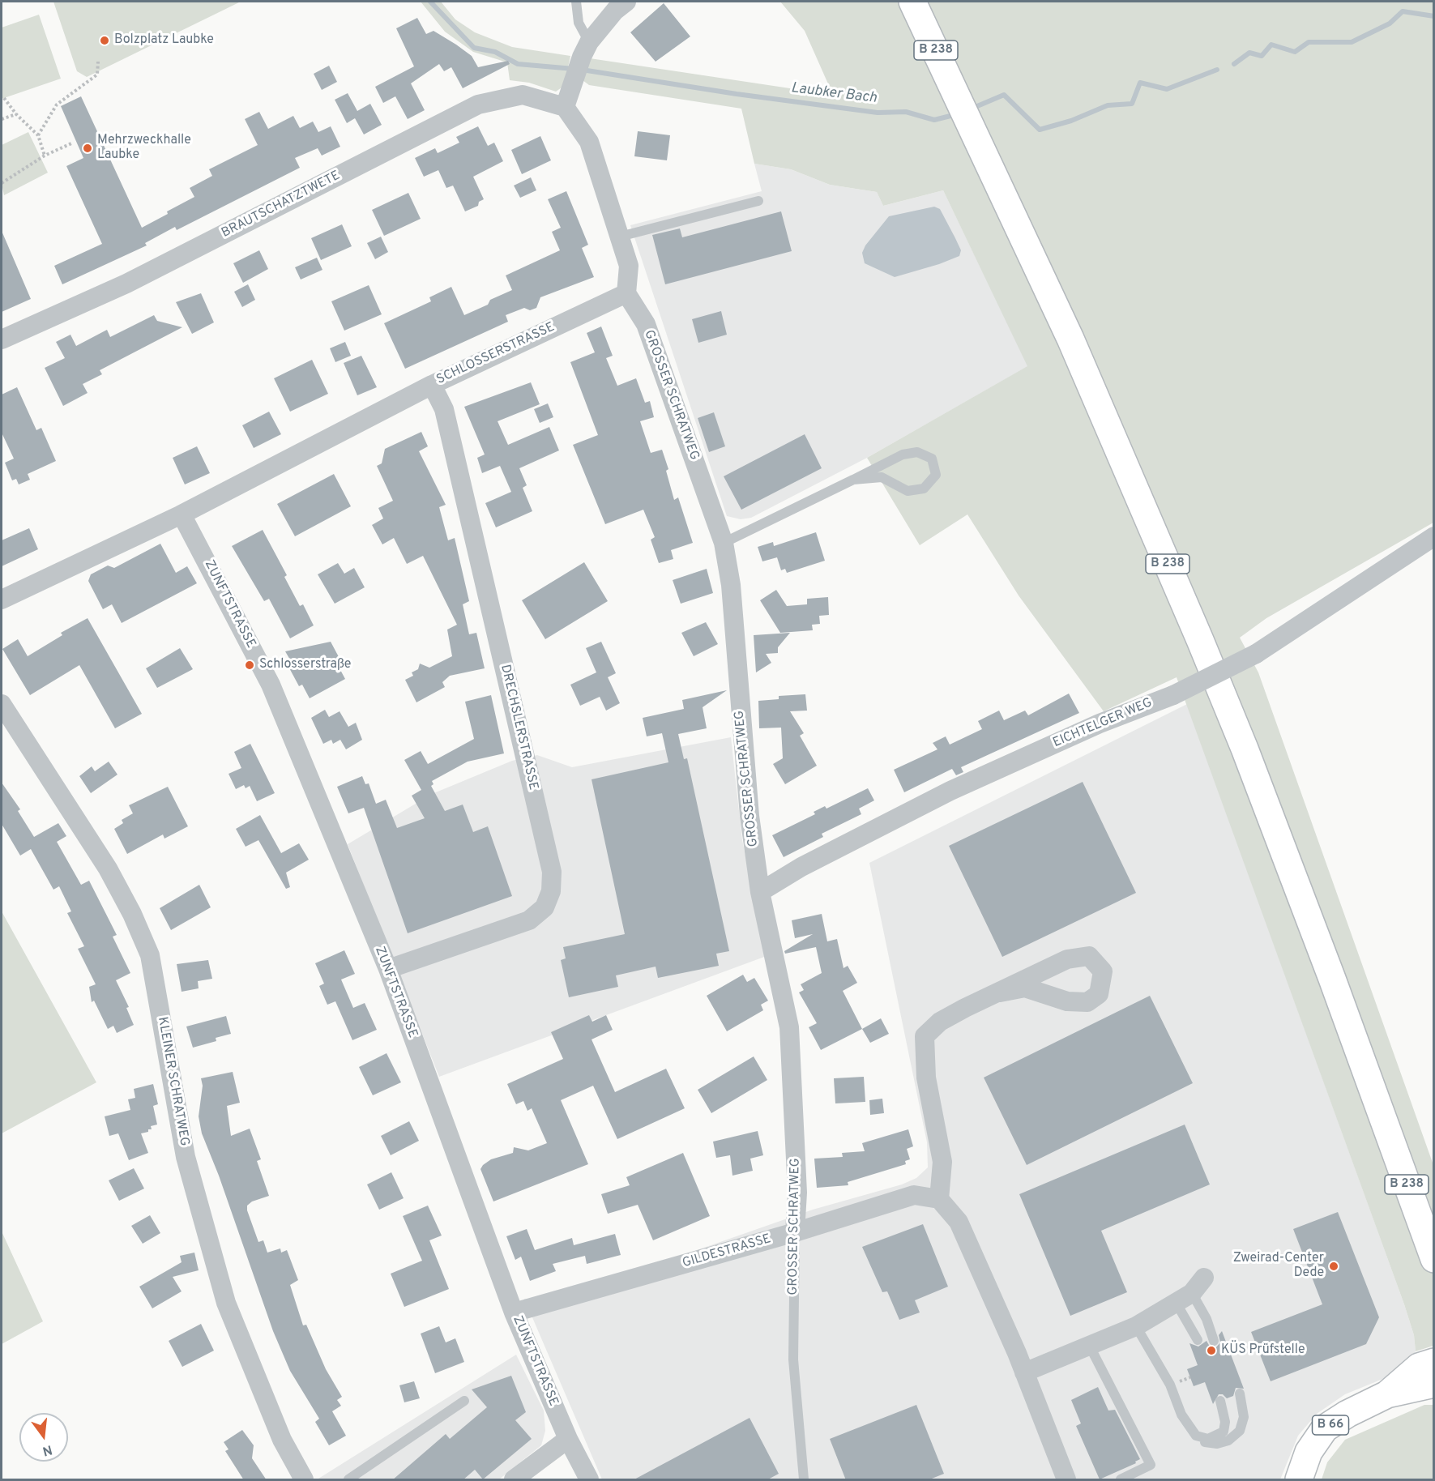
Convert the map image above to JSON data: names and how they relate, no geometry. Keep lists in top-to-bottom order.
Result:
{
  "streets": {
    "main road": ["B 238", "B 66"],
    "street": [
      "BRAUTSCHATZTWETE",
      "SCHLOSSERSTRASSE",
      "GROSSER SCHRATWEG",
      "ZUNFTSTRASSE",
      "EICHTELGER WEG",
      "DRECHSLERSTRASSE",
      "KLEINER SCHRATWEG",
      "GILDESTRASSE"
    ]
  },
  "crossings": [
    ["SCHLOSSERSTRASSE", "GROSSER SCHRATWEG"],
    ["SCHLOSSERSTRASSE", "ZUNFTSTRASSE"],
    ["SCHLOSSERSTRASSE", "DRECHSLERSTRASSE"],
    ["GROSSER SCHRATWEG", "EICHTELGER WEG"],
    ["GROSSER SCHRATWEG", "GILDESTRASSE"],
    ["ZUNFTSTRASSE", "DRECHSLERSTRASSE"],
    ["ZUNFTSTRASSE", "GILDESTRASSE"]
  ],
  "water": ["Laubker Bach"],
  "places": [
    "Bolzplatz Laubke",
    "Mehrzweckhalle Laubke",
    "Schlosserstraße",
    "Zweirad-Center Dede",
    "KÜS Prüfstelle"
  ],
  "north": "bottom"
}
